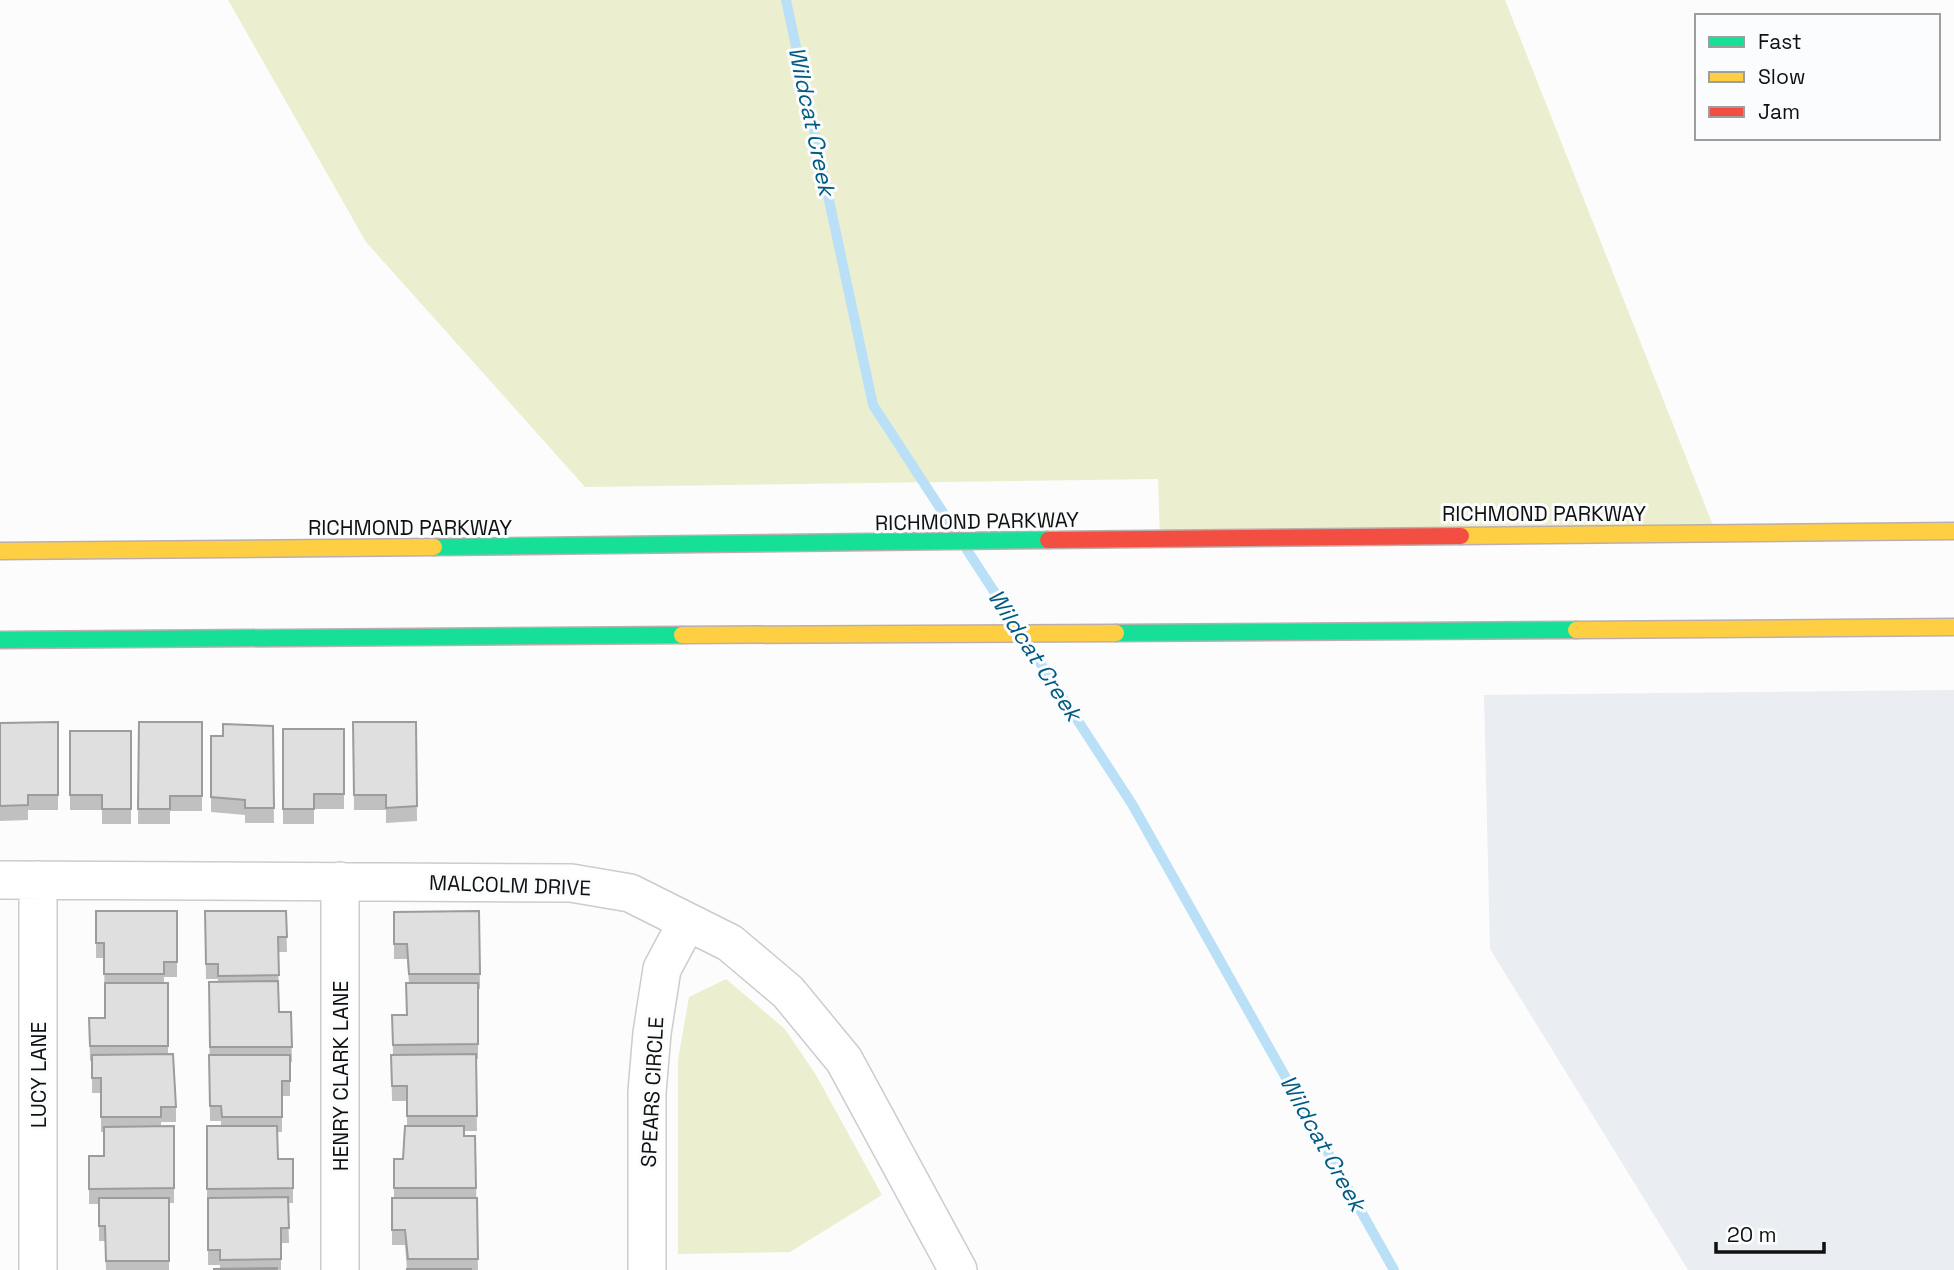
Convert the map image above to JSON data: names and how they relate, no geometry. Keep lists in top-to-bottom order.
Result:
{
  "streets": {
    "highway": ["RICHMOND PARKWAY"],
    "street": [
      "MALCOLM DRIVE",
      "LUCY LANE",
      "HENRY CLARK LANE",
      "SPEARS CIRCLE"
    ]
  },
  "crossings": [
    ["MALCOLM DRIVE", "LUCY LANE"],
    ["MALCOLM DRIVE", "HENRY CLARK LANE"],
    ["MALCOLM DRIVE", "SPEARS CIRCLE"]
  ],
  "water": ["Wildcat Creek"],
  "legend": ["Fast", "Slow", "Jam"],
  "scale_bar": "20 m"
}
